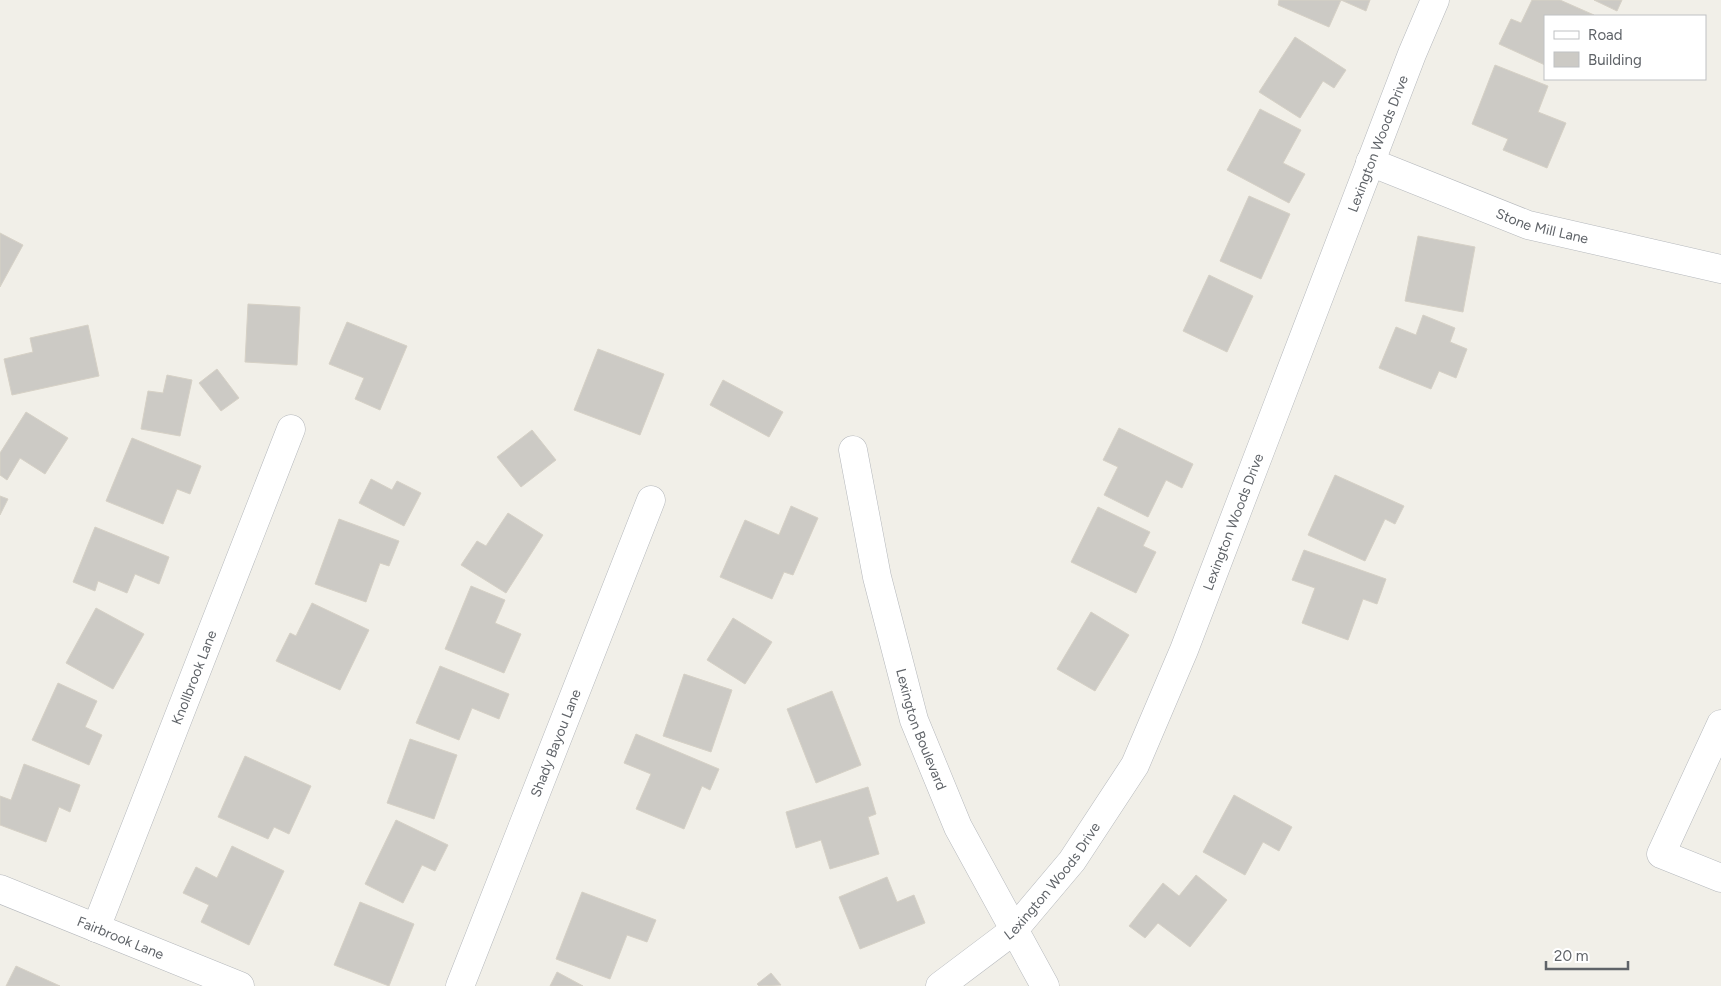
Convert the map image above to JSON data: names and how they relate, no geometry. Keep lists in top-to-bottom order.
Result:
{
  "streets": {
    "street": [
      "Lexington Woods Drive",
      "Stone Mill Lane",
      "Knollbrook Lane",
      "Lexington Boulevard",
      "Shady Bayou Lane",
      "Fairbrook Lane"
    ]
  },
  "crossings": [
    ["Lexington Woods Drive", "Stone Mill Lane"],
    ["Lexington Woods Drive", "Lexington Boulevard"],
    ["Knollbrook Lane", "Fairbrook Lane"]
  ],
  "legend": ["Road", "Building"],
  "scale_bar": "20 m"
}
